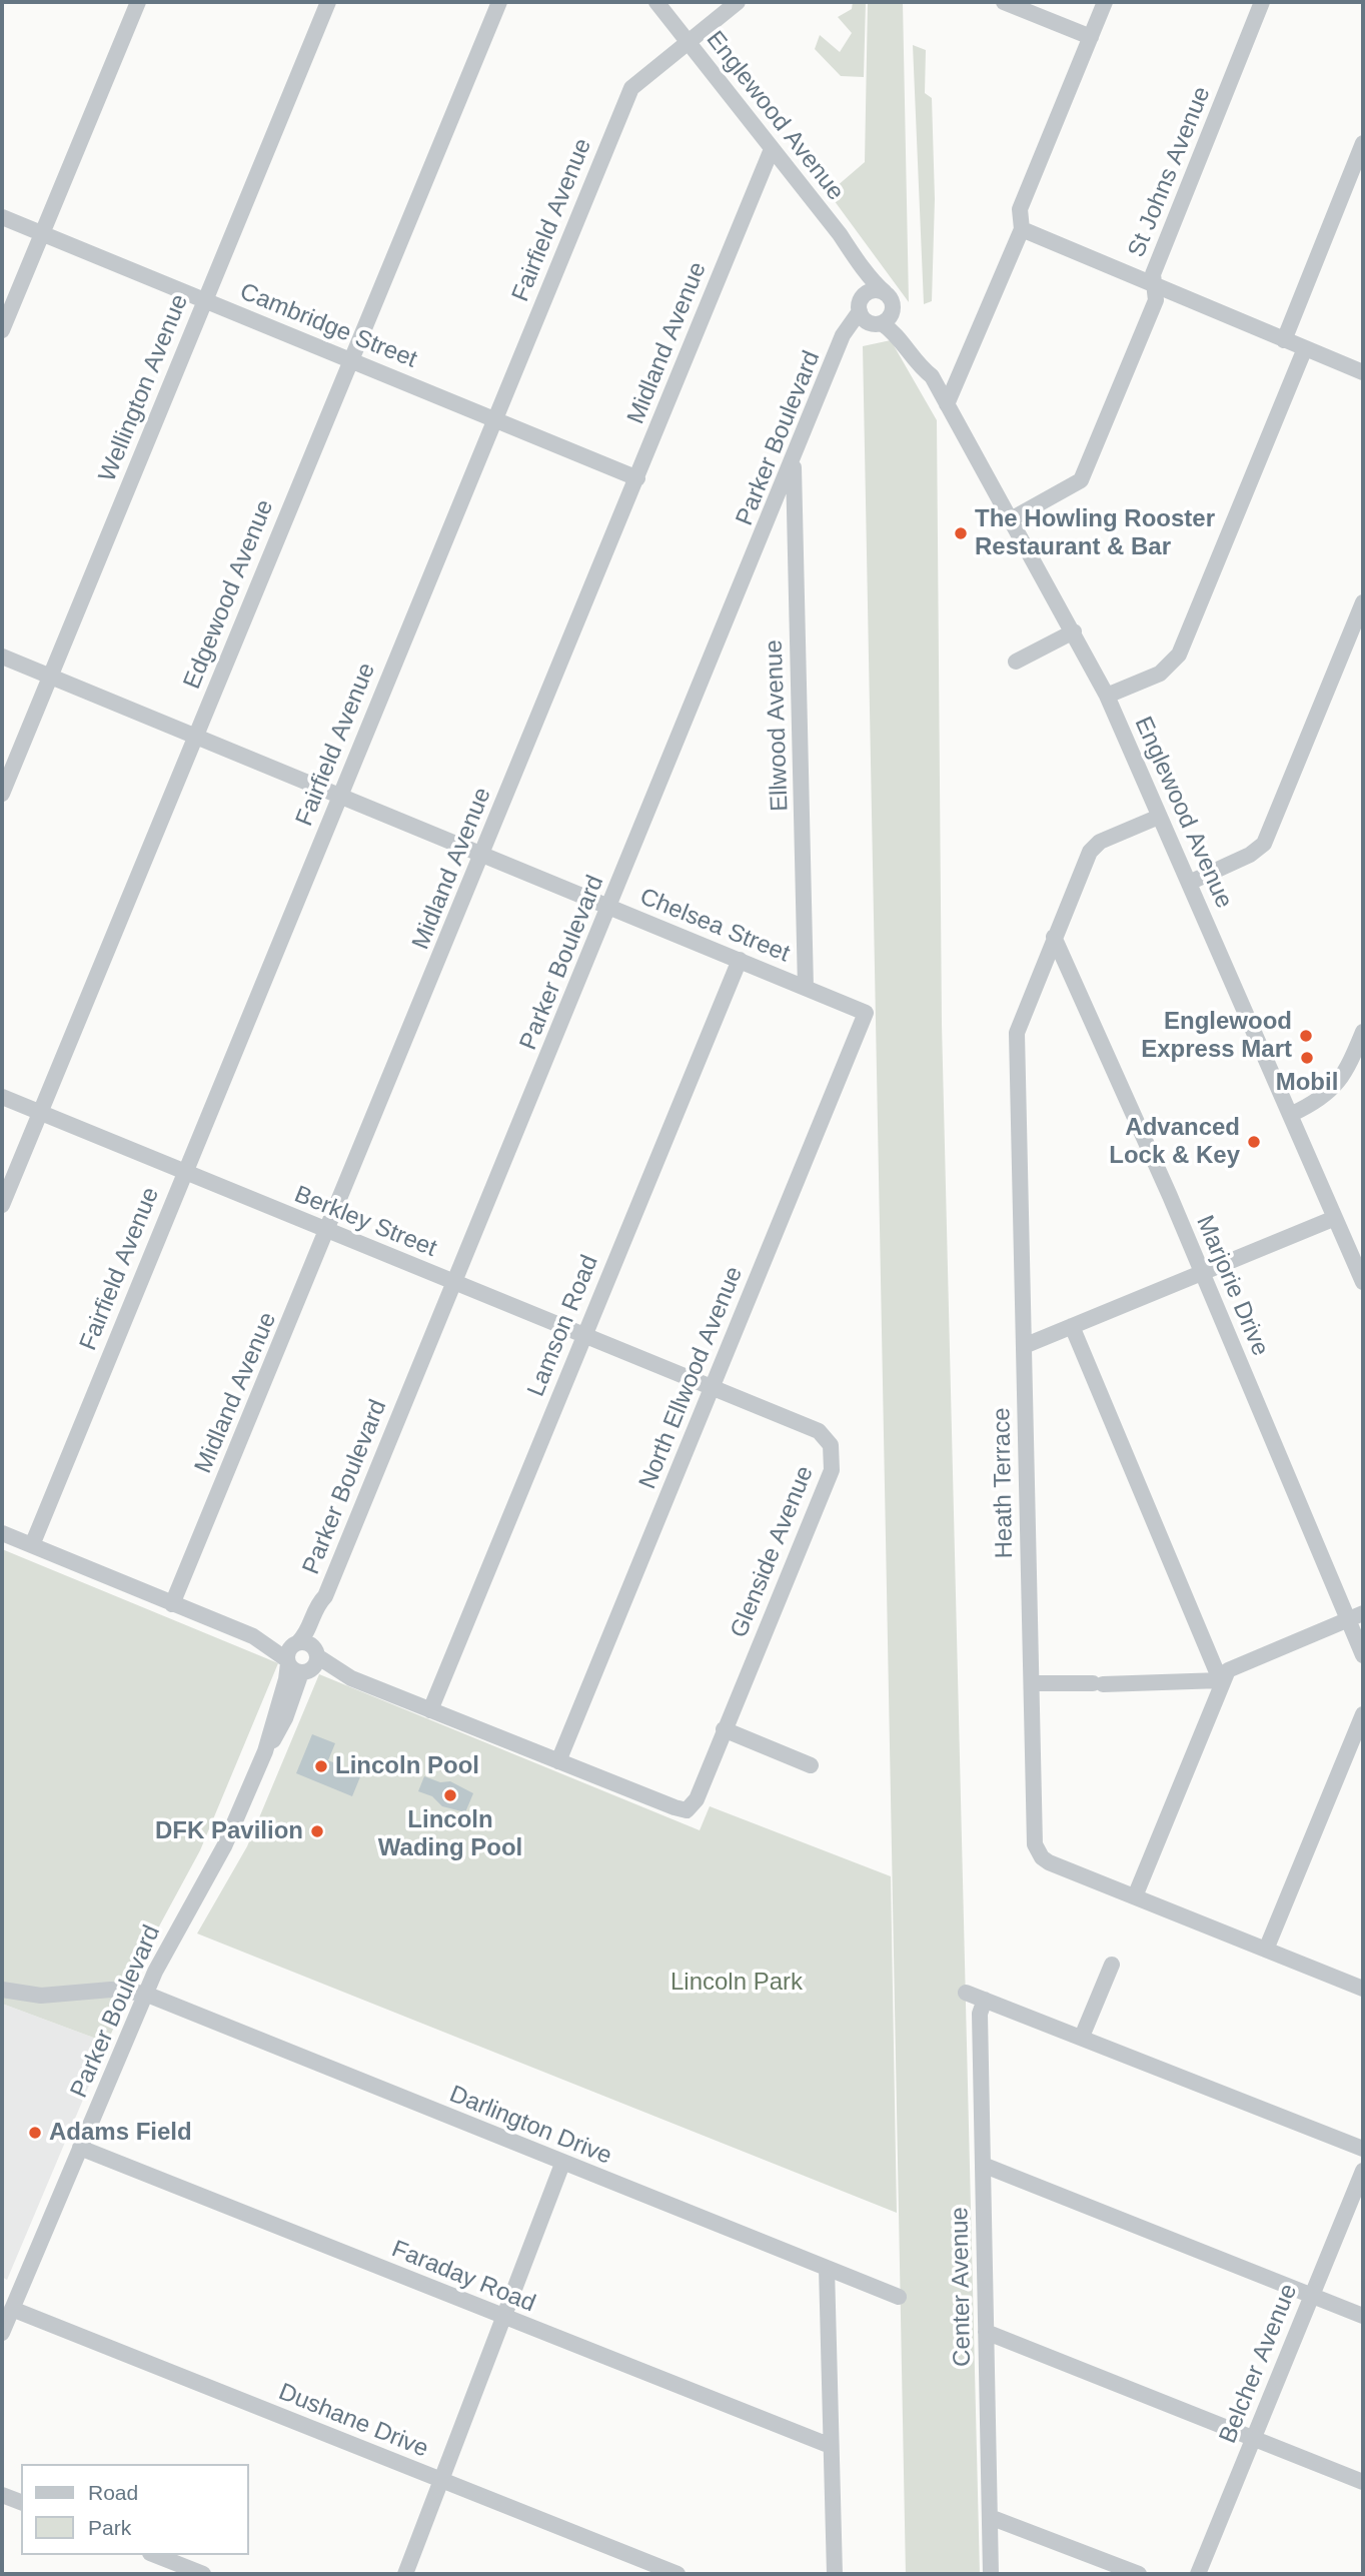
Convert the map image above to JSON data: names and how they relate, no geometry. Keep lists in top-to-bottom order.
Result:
{
  "streets": {
    "street": [
      "Englewood Avenue",
      "St Johns Avenue",
      "Fairfield Avenue",
      "Cambridge Street",
      "Midland Avenue",
      "Wellington Avenue",
      "Parker Boulevard",
      "Edgewood Avenue",
      "Ellwood Avenue",
      "Chelsea Street",
      "Berkley Street",
      "Marjorie Drive",
      "Lamson Road",
      "North Ellwood Avenue",
      "Heath Terrace",
      "Glenside Avenue",
      "Darlington Drive",
      "Faraday Road",
      "Center Avenue",
      "Belcher Avenue",
      "Dushane Drive"
    ]
  },
  "crossings": [
    ["Englewood Avenue", "St Johns Avenue"],
    ["Englewood Avenue", "Fairfield Avenue"],
    ["Englewood Avenue", "Midland Avenue"],
    ["Englewood Avenue", "Parker Boulevard"],
    ["Englewood Avenue", "Heath Terrace"],
    ["Fairfield Avenue", "Cambridge Street"],
    ["Fairfield Avenue", "Chelsea Street"],
    ["Fairfield Avenue", "Berkley Street"],
    ["Cambridge Street", "Midland Avenue"],
    ["Cambridge Street", "Wellington Avenue"],
    ["Cambridge Street", "Edgewood Avenue"],
    ["Midland Avenue", "Chelsea Street"],
    ["Midland Avenue", "Berkley Street"],
    ["Wellington Avenue", "Chelsea Street"],
    ["Parker Boulevard", "Ellwood Avenue"],
    ["Parker Boulevard", "Chelsea Street"],
    ["Parker Boulevard", "Berkley Street"],
    ["Parker Boulevard", "Darlington Drive"],
    ["Parker Boulevard", "Faraday Road"],
    ["Parker Boulevard", "Dushane Drive"],
    ["Edgewood Avenue", "Chelsea Street"],
    ["Edgewood Avenue", "Berkley Street"],
    ["Ellwood Avenue", "Chelsea Street"],
    ["Chelsea Street", "Lamson Road"],
    ["Chelsea Street", "North Ellwood Avenue"],
    ["Berkley Street", "Lamson Road"],
    ["Berkley Street", "North Ellwood Avenue"],
    ["Berkley Street", "Glenside Avenue"],
    ["Marjorie Drive", "Heath Terrace"],
    ["North Ellwood Avenue", "Glenside Avenue"]
  ],
  "parks": ["Lincoln Park"],
  "places": [
    "The Howling Rooster Restaurant & Bar",
    "Englewood Express Mart",
    "Mobil",
    "Advanced Lock & Key",
    "Lincoln Pool",
    "Lincoln Wading Pool",
    "DFK Pavilion",
    "Adams Field"
  ],
  "legend": ["Road", "Park"]
}
